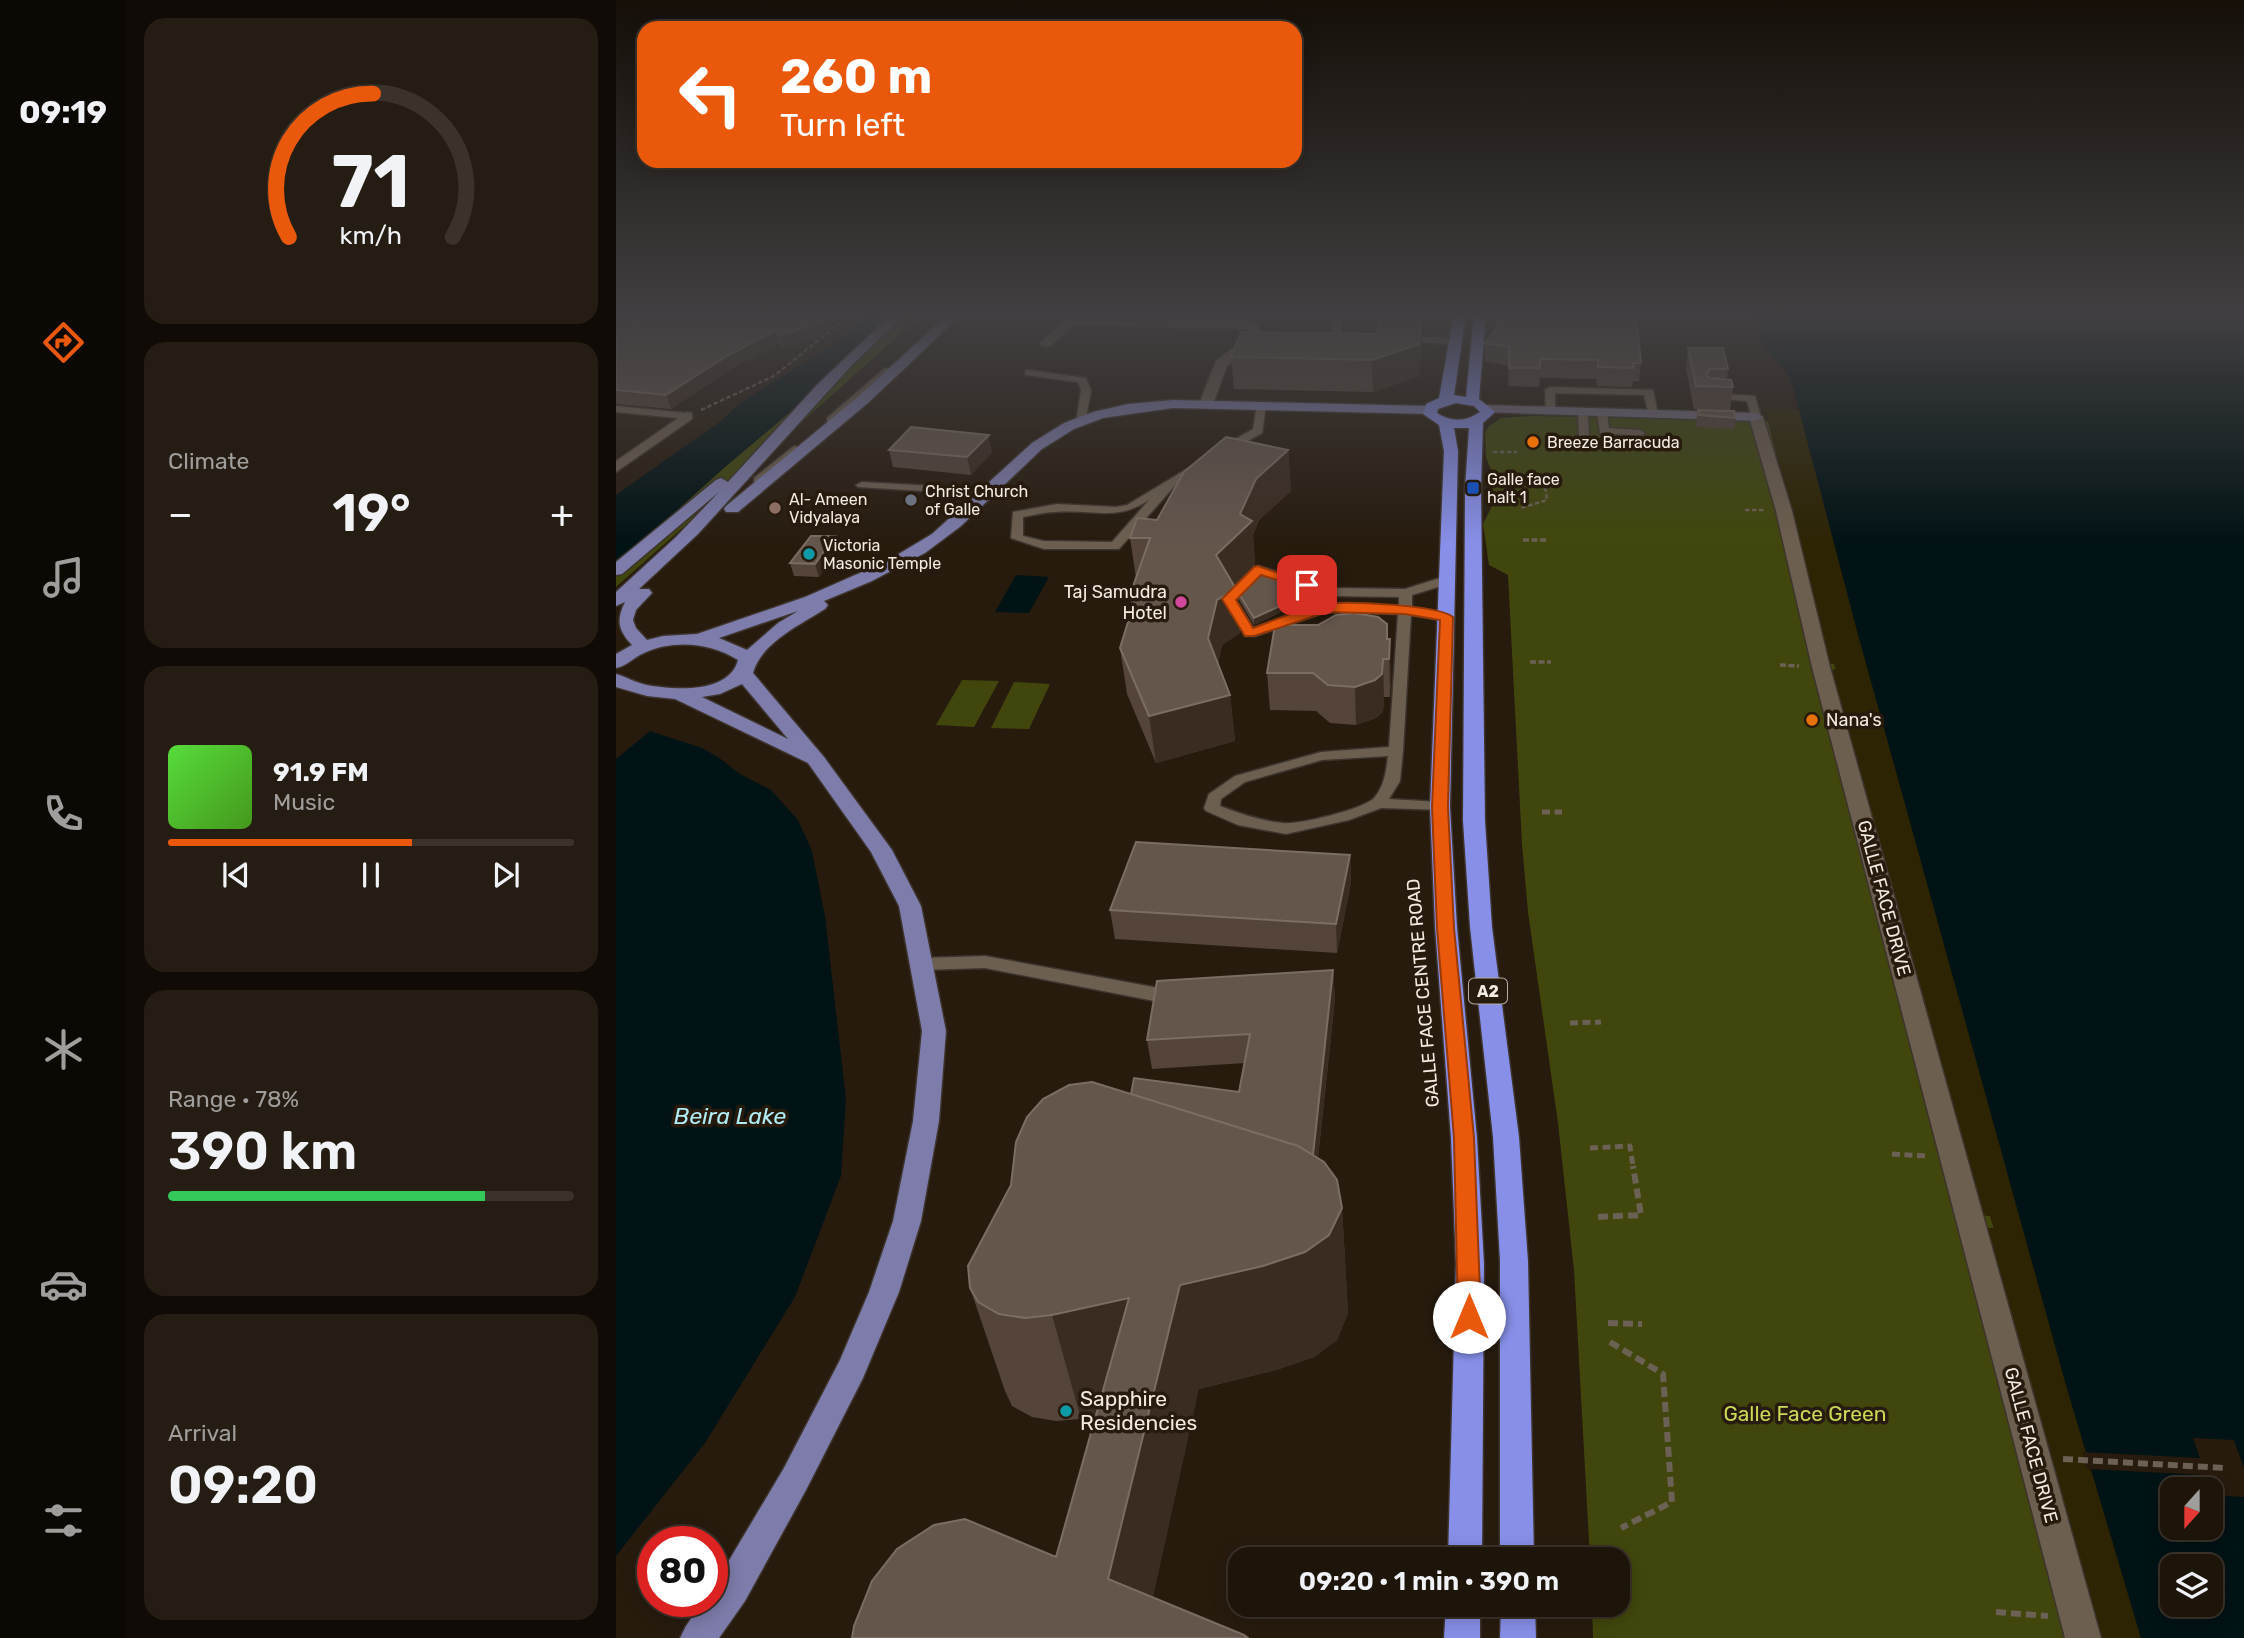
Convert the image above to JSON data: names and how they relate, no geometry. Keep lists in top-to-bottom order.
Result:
{
  "streets": {
    "highway": ["A2", "GALLE FACE CENTRE ROAD"],
    "street": ["GALLE FACE DRIVE"]
  },
  "crossings": [
    ["A2", "GALLE FACE CENTRE ROAD"]
  ],
  "water": ["Beira Lake"],
  "parks": ["Galle Face Green"],
  "places": {
    "other": [
      "Breeze Barracuda",
      "Christ Church of Galle",
      "Al- Ameen Vidyalaya",
      "Victoria Masonic Temple",
      "Taj Samudra Hotel",
      "Nana's",
      "Sapphire Residencies"
    ],
    "transit": ["Galle face halt 1"]
  },
  "north": "bottom",
  "page": {
    "tabs": "09:19",
    "turn": ["260 m", "Turn left"],
    "tile": [
      "Climate",
      ["Range · 78%", "390 km"],
      ["Arrival", "09:20"]
    ],
    "heat": ["−", "19°", "+"],
    "song": ["91.9 FM", "Music"],
    "limit": "80",
    "trip": "09:20 · 1 min · 390 m",
    "gauge": ["71", "km/h"]
  }
}
